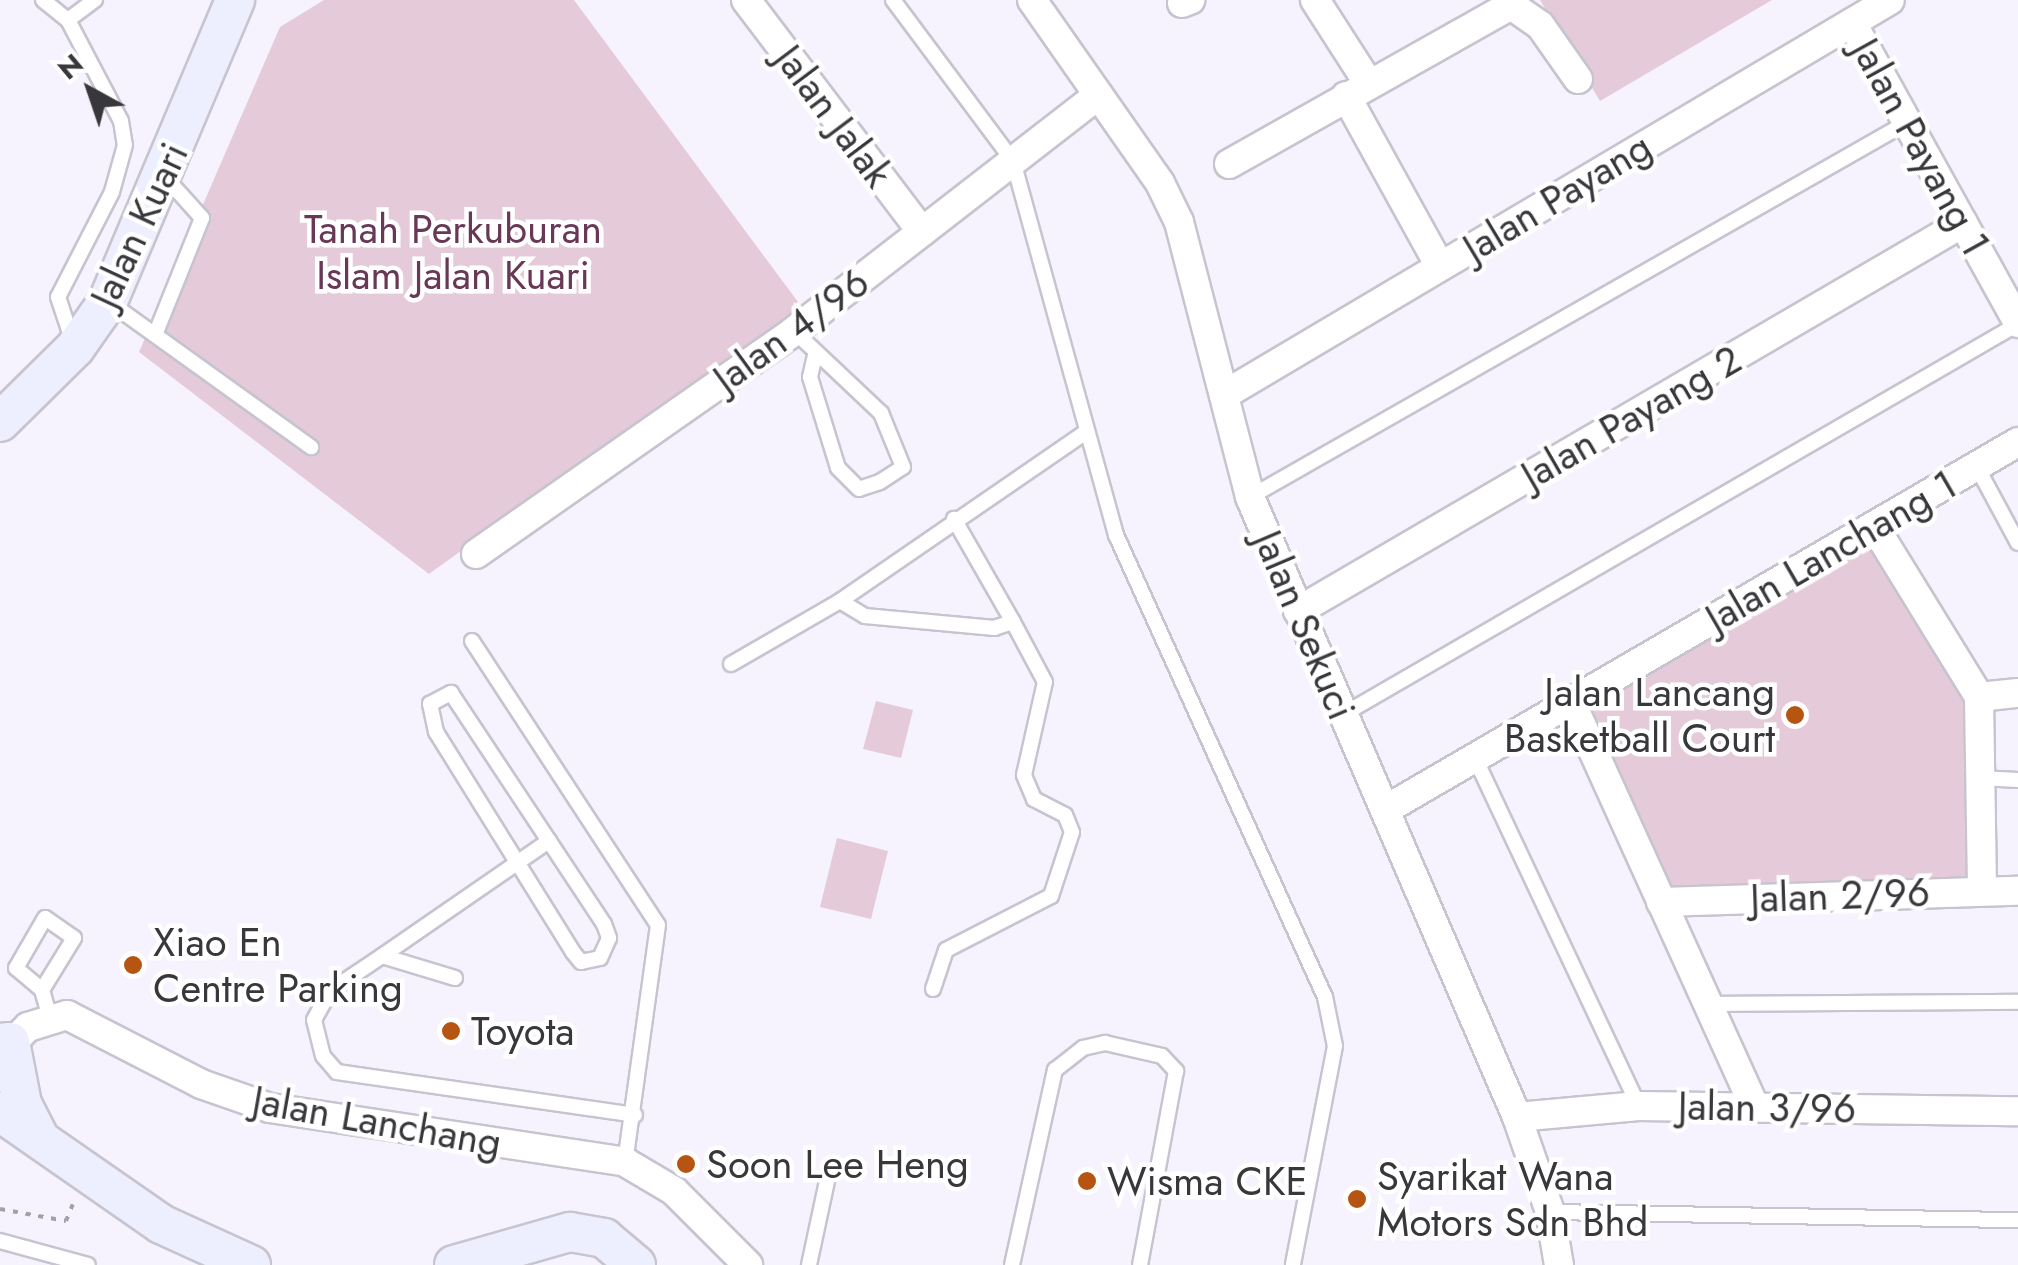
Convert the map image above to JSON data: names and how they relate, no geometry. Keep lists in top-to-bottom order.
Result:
{
  "streets": {
    "street": [
      "Jalan Jalak",
      "Jalan Payang 1",
      "Jalan Payang",
      "Jalan Kuari",
      "Jalan 4/96",
      "Jalan Payang 2",
      "Jalan Lanchang 1",
      "Jalan Sekuci",
      "Jalan 2/96",
      "Jalan 3/96",
      "Jalan Lanchang"
    ]
  },
  "crossings": [
    ["Jalan Jalak", "Jalan 4/96"],
    ["Jalan Payang 1", "Jalan Payang"],
    ["Jalan Payang 1", "Jalan Payang 2"],
    ["Jalan Payang", "Jalan Sekuci"],
    ["Jalan 4/96", "Jalan Sekuci"],
    ["Jalan Payang 2", "Jalan Sekuci"],
    ["Jalan Lanchang 1", "Jalan Sekuci"],
    ["Jalan Sekuci", "Jalan 3/96"]
  ],
  "parks": ["Tanah Perkuburan Islam Jalan Kuari"],
  "places": [
    "Jalan Lancang Basketball Court",
    "Xiao En Centre Parking",
    "Toyota",
    "Soon Lee Heng",
    "Wisma CKE",
    "Syarikat Wana Motors Sdn Bhd"
  ],
  "north": "top left"
}
